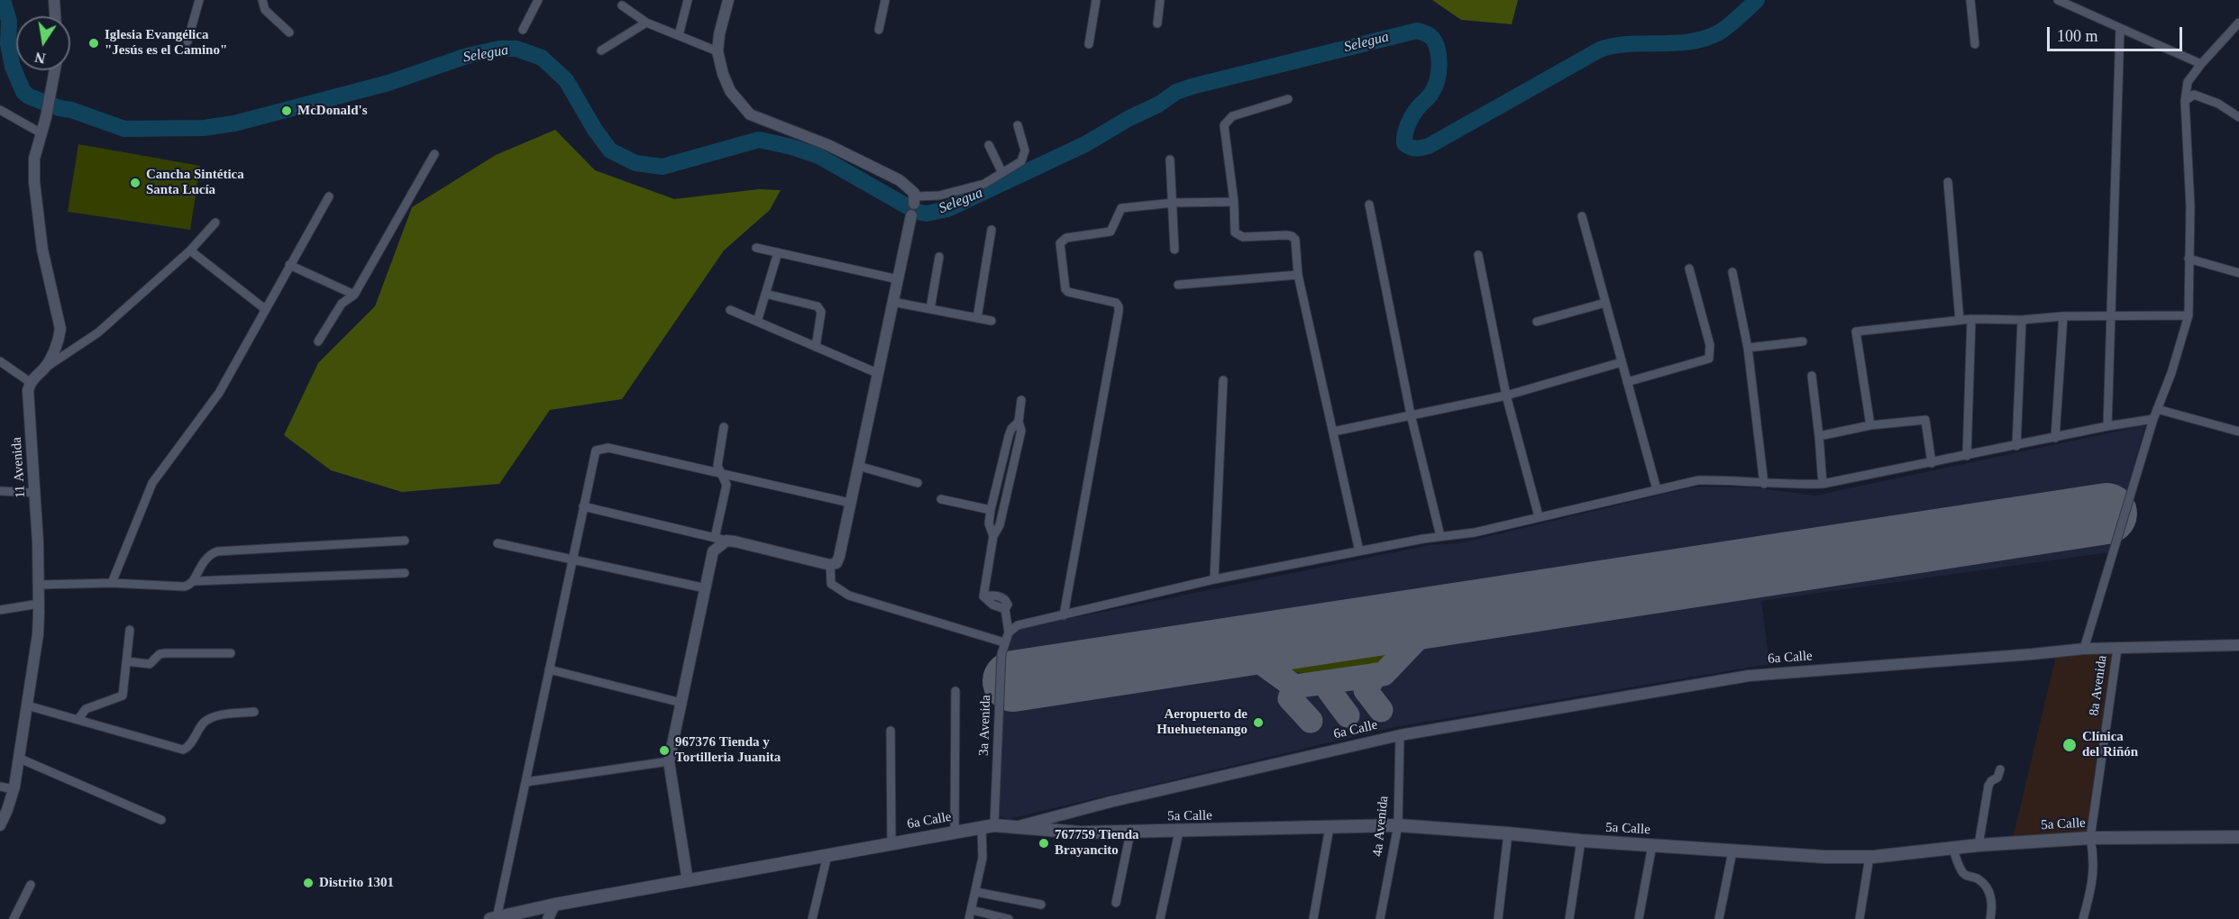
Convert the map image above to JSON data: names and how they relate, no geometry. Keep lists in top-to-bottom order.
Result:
{
  "streets": {
    "main road": ["6a Calle", "5a Calle"],
    "street": [
      "11 Avenida",
      "8a Avenida",
      "3a Avenida",
      "4a Avenida"
    ]
  },
  "crossings": [
    ["6a Calle", "8a Avenida"],
    ["6a Calle", "3a Avenida"],
    ["6a Calle", "5a Calle"],
    ["6a Calle", "4a Avenida"],
    ["8a Avenida", "5a Calle"],
    ["5a Calle", "4a Avenida"]
  ],
  "water": ["Selegua"],
  "places": [
    "Iglesia Evangélica \"Jesús es el Camino\"",
    "McDonald's",
    "Cancha Sintética Santa Lucía",
    "Aeropuerto de Huehuetenango",
    "Clínica del Riñón",
    "967376 Tienda y Tortilleria Juanita",
    "767759 Tienda Brayancito",
    "Distrito 1301"
  ],
  "scale_bar": "100 m",
  "north": "bottom"
}
